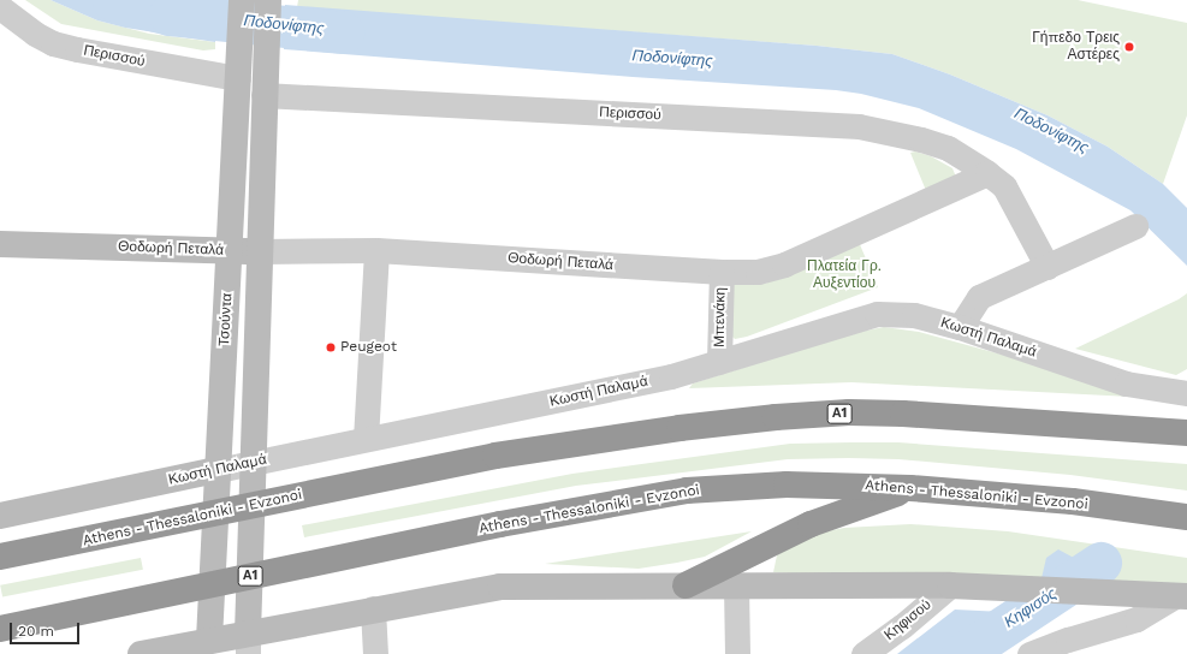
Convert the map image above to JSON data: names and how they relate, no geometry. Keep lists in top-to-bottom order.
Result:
{
  "streets": {
    "highway": ["Α1", "Athens - Thessaloniki - Evzonoi"],
    "street": [
      "Περισσού",
      "Θοδωρή Πεταλά",
      "Μπενάκη",
      "Τσούντα",
      "Κωστή Παλαμά",
      "Κηφισού"
    ]
  },
  "crossings": [
    ["Περισσού", "Θοδωρή Πεταλά"],
    ["Περισσού", "Τσούντα"],
    ["Θοδωρή Πεταλά", "Μπενάκη"],
    ["Θοδωρή Πεταλά", "Τσούντα"],
    ["Μπενάκη", "Κωστή Παλαμά"],
    ["Τσούντα", "Κωστή Παλαμά"]
  ],
  "water": ["Ποδονίφτης", "Κηφισός"],
  "parks": ["Πλατεία Γρ. Αυξεντίου"],
  "places": ["Γήπεδο Τρεις Αστέρες", "Peugeot"],
  "scale_bar": "20 m"
}
